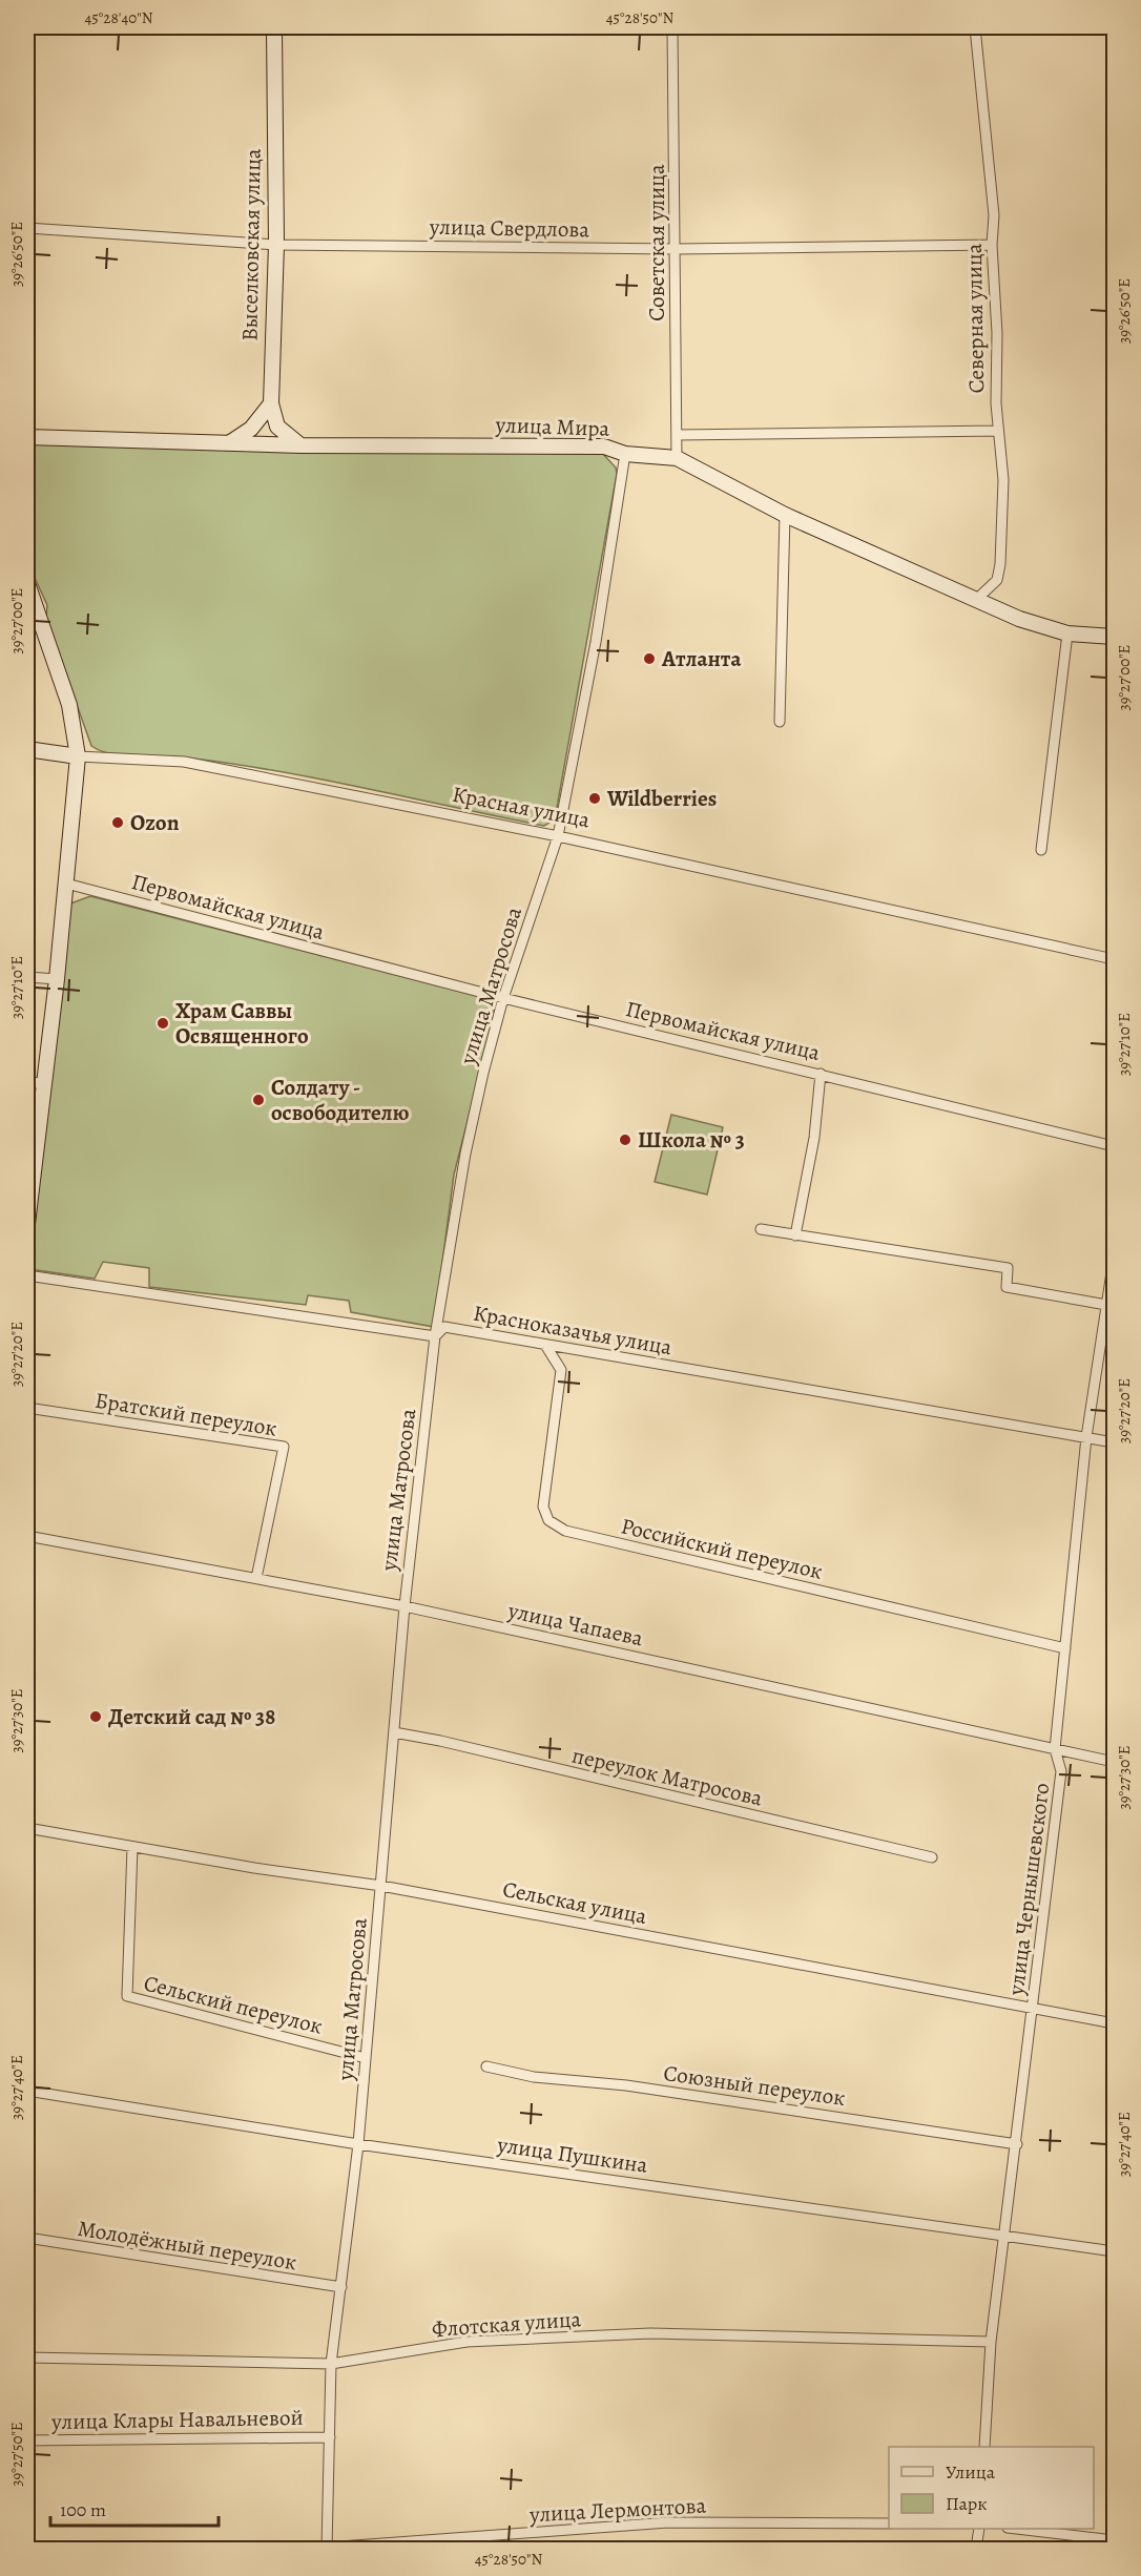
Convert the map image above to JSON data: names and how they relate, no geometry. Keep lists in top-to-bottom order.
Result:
{
  "streets": {
    "street": [
      "улица Свердлова",
      "Советская улица",
      "Выселковская улица",
      "Северная улица",
      "улица Мира",
      "Красная улица",
      "Первомайская улица",
      "улица Матросова",
      "Красноказачья улица",
      "Братский переулок",
      "Российский переулок",
      "улица Чапаева",
      "переулок Матросова",
      "улица Чернышевского",
      "Сельская улица",
      "Сельский переулок",
      "Союзный переулок",
      "улица Пушкина",
      "Молодёжный переулок",
      "Флотская улица",
      "улица Клары Навальневой",
      "улица Лермонтова"
    ]
  },
  "crossings": [
    ["улица Свердлова", "Советская улица"],
    ["улица Свердлова", "Выселковская улица"],
    ["улица Свердлова", "Северная улица"],
    ["Советская улица", "улица Мира"],
    ["Северная улица", "улица Мира"],
    ["улица Мира", "улица Матросова"],
    ["Красная улица", "улица Матросова"],
    ["Первомайская улица", "улица Матросова"],
    ["улица Матросова", "Красноказачья улица"],
    ["улица Матросова", "улица Чапаева"],
    ["улица Матросова", "переулок Матросова"],
    ["улица Матросова", "Сельская улица"],
    ["улица Матросова", "Сельский переулок"],
    ["улица Матросова", "улица Пушкина"],
    ["улица Матросова", "Молодёжный переулок"],
    ["улица Матросова", "Флотская улица"],
    ["улица Матросова", "улица Клары Навальневой"],
    ["улица Матросова", "улица Лермонтова"],
    ["Красноказачья улица", "Российский переулок"],
    ["Красноказачья улица", "улица Чернышевского"],
    ["Братский переулок", "улица Чапаева"],
    ["Российский переулок", "улица Чернышевского"],
    ["улица Чапаева", "улица Чернышевского"],
    ["улица Чернышевского", "Сельская улица"],
    ["улица Чернышевского", "Союзный переулок"],
    ["улица Чернышевского", "улица Пушкина"],
    ["улица Чернышевского", "Флотская улица"],
    ["Сельская улица", "Сельский переулок"]
  ],
  "places": [
    "Атланта",
    "Wildberries",
    "Ozon",
    "Храм Саввы Освященного",
    "Солдату - освободителю",
    "Школа № 3",
    "Детский сад № 38"
  ],
  "legend": ["Улица", "Парк"],
  "scale_bar": "100 m",
  "coordinates": [
    "45°28'40\"N",
    "45°28'50\"N",
    "39°26'50\"E",
    "39°27'00\"E",
    "39°27'10\"E",
    "39°27'20\"E",
    "39°27'30\"E",
    "39°27'40\"E",
    "39°27'50\"E"
  ]
}
